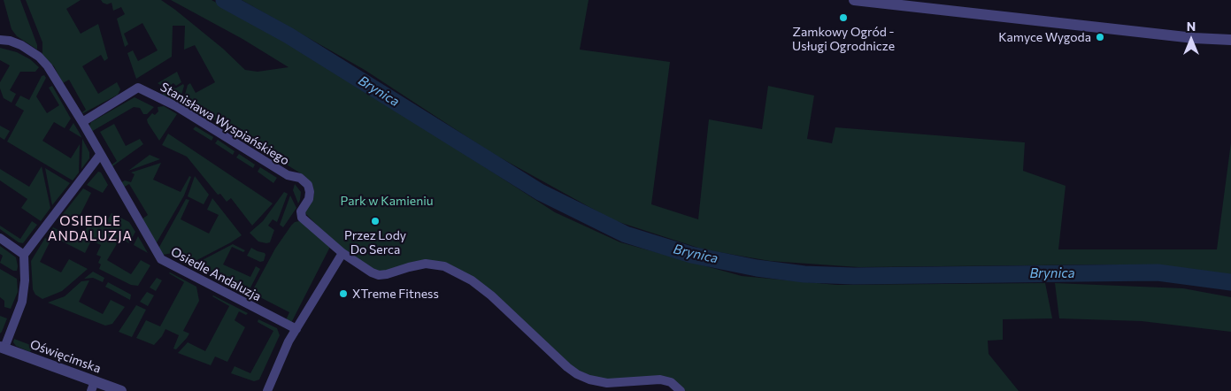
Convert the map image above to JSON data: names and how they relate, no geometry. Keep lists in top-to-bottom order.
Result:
{
  "streets": {
    "street": ["Stanisława Wyspiańskiego", "Osiedle Andaluzja", "Oświęcimska"]
  },
  "crossings": [
    ["Stanisława Wyspiańskiego", "Osiedle Andaluzja"]
  ],
  "districts": ["OSIEDLE ANDALUZJA"],
  "water": ["Brynica"],
  "parks": ["Park w Kamieniu"],
  "places": [
    "Zamkowy Ogród - Usługi Ogrodnicze",
    "Kamyce Wygoda",
    "Przez Lody Do Serca",
    "XTreme Fitness"
  ],
  "north": "top"
}
